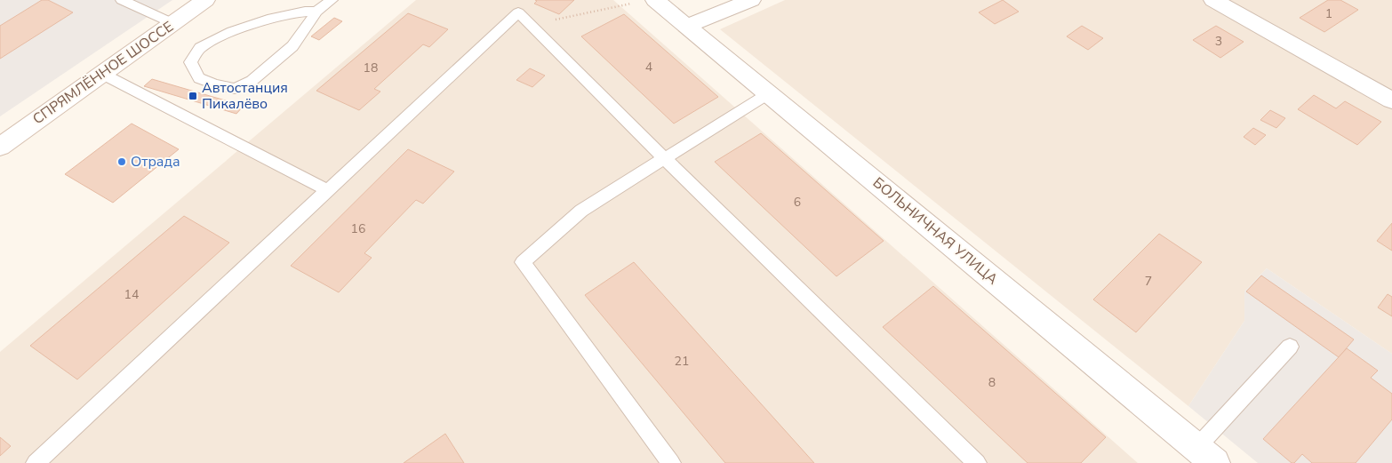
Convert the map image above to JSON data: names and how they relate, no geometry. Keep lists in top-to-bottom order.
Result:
{
  "streets": {
    "street": ["СПРЯМЛЁННОЕ ШОССЕ", "БОЛЬНИЧНАЯ УЛИЦА"]
  },
  "places": {
    "transit": ["Автостанция Пикалёво"],
    "other": ["Отрада"]
  },
  "house_numbers": [
    "1",
    "3",
    "4",
    "18",
    "6",
    "16",
    "7",
    "14",
    "21",
    "8"
  ]
}
